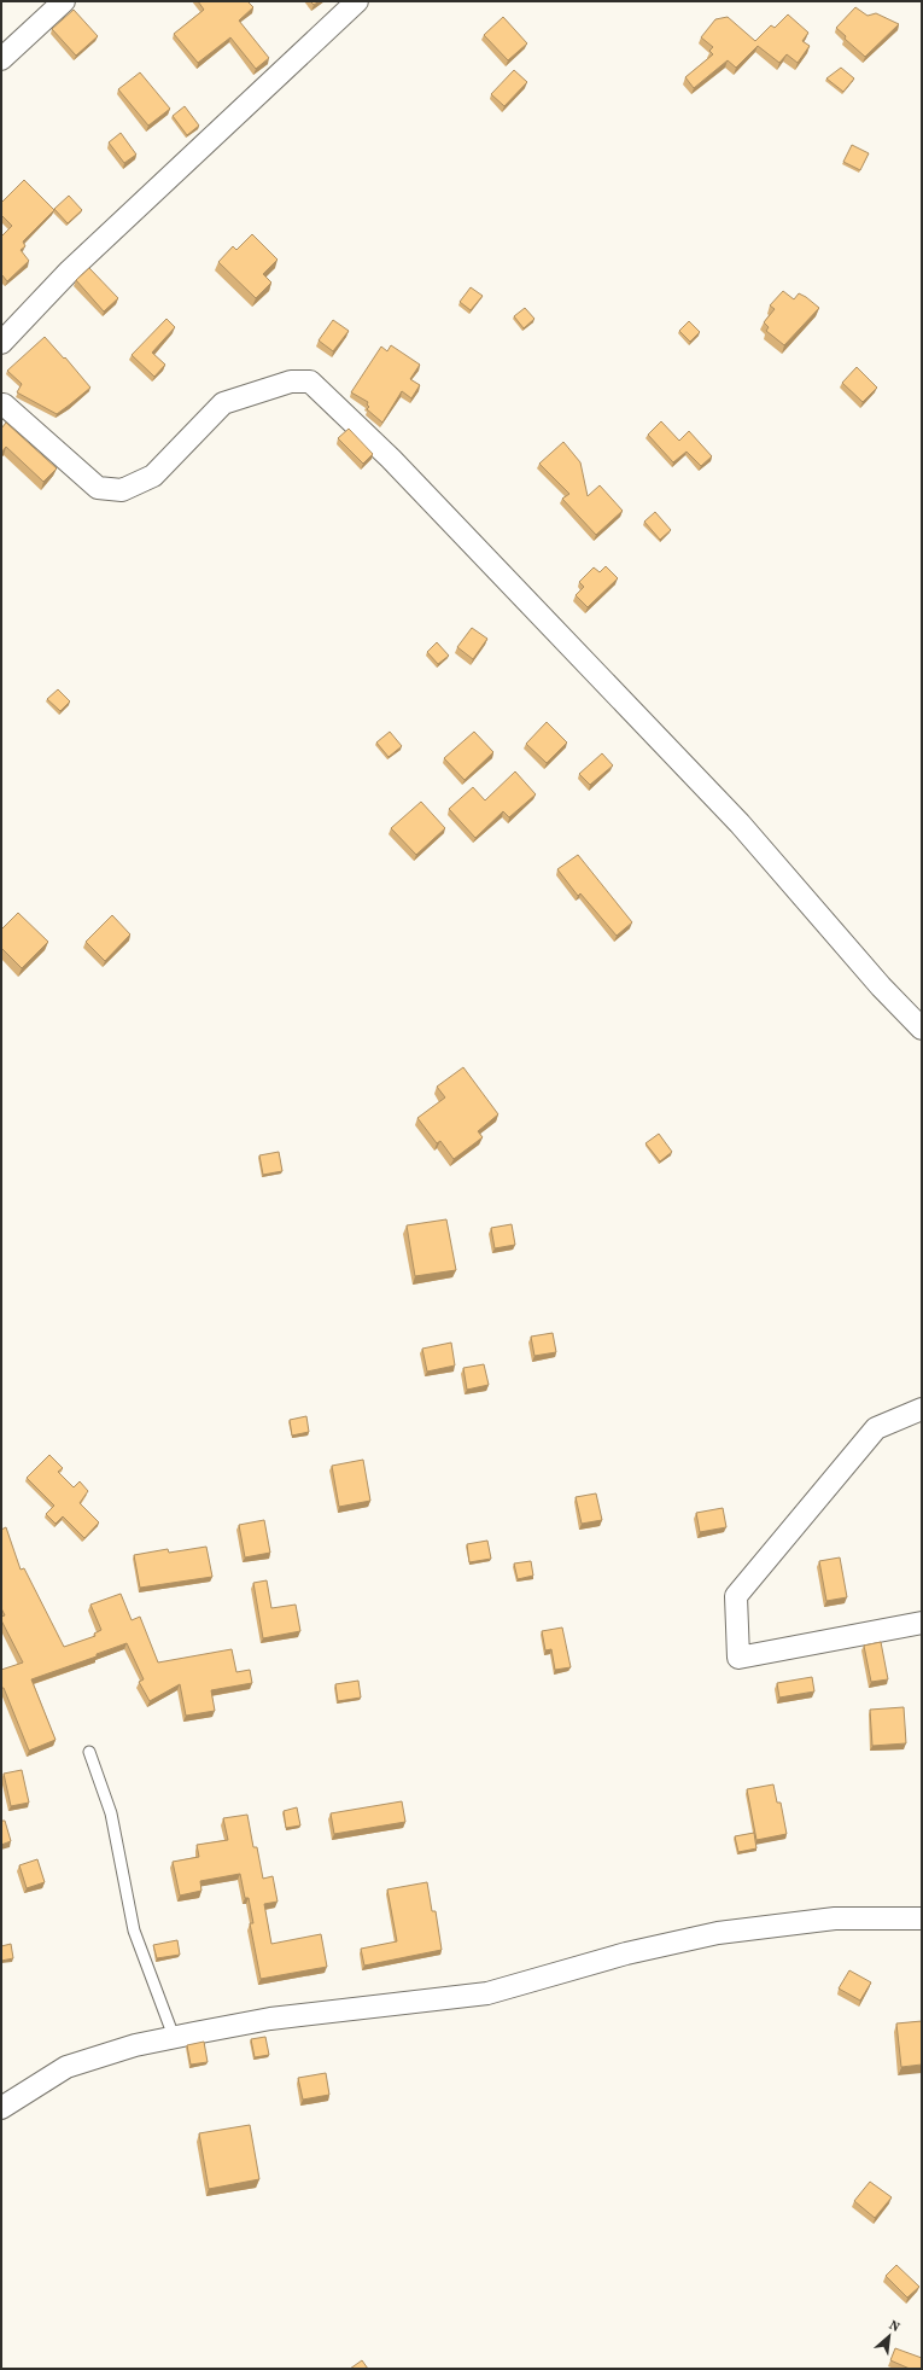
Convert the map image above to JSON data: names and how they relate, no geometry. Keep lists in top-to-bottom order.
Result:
{
  "north": "top right"
}
